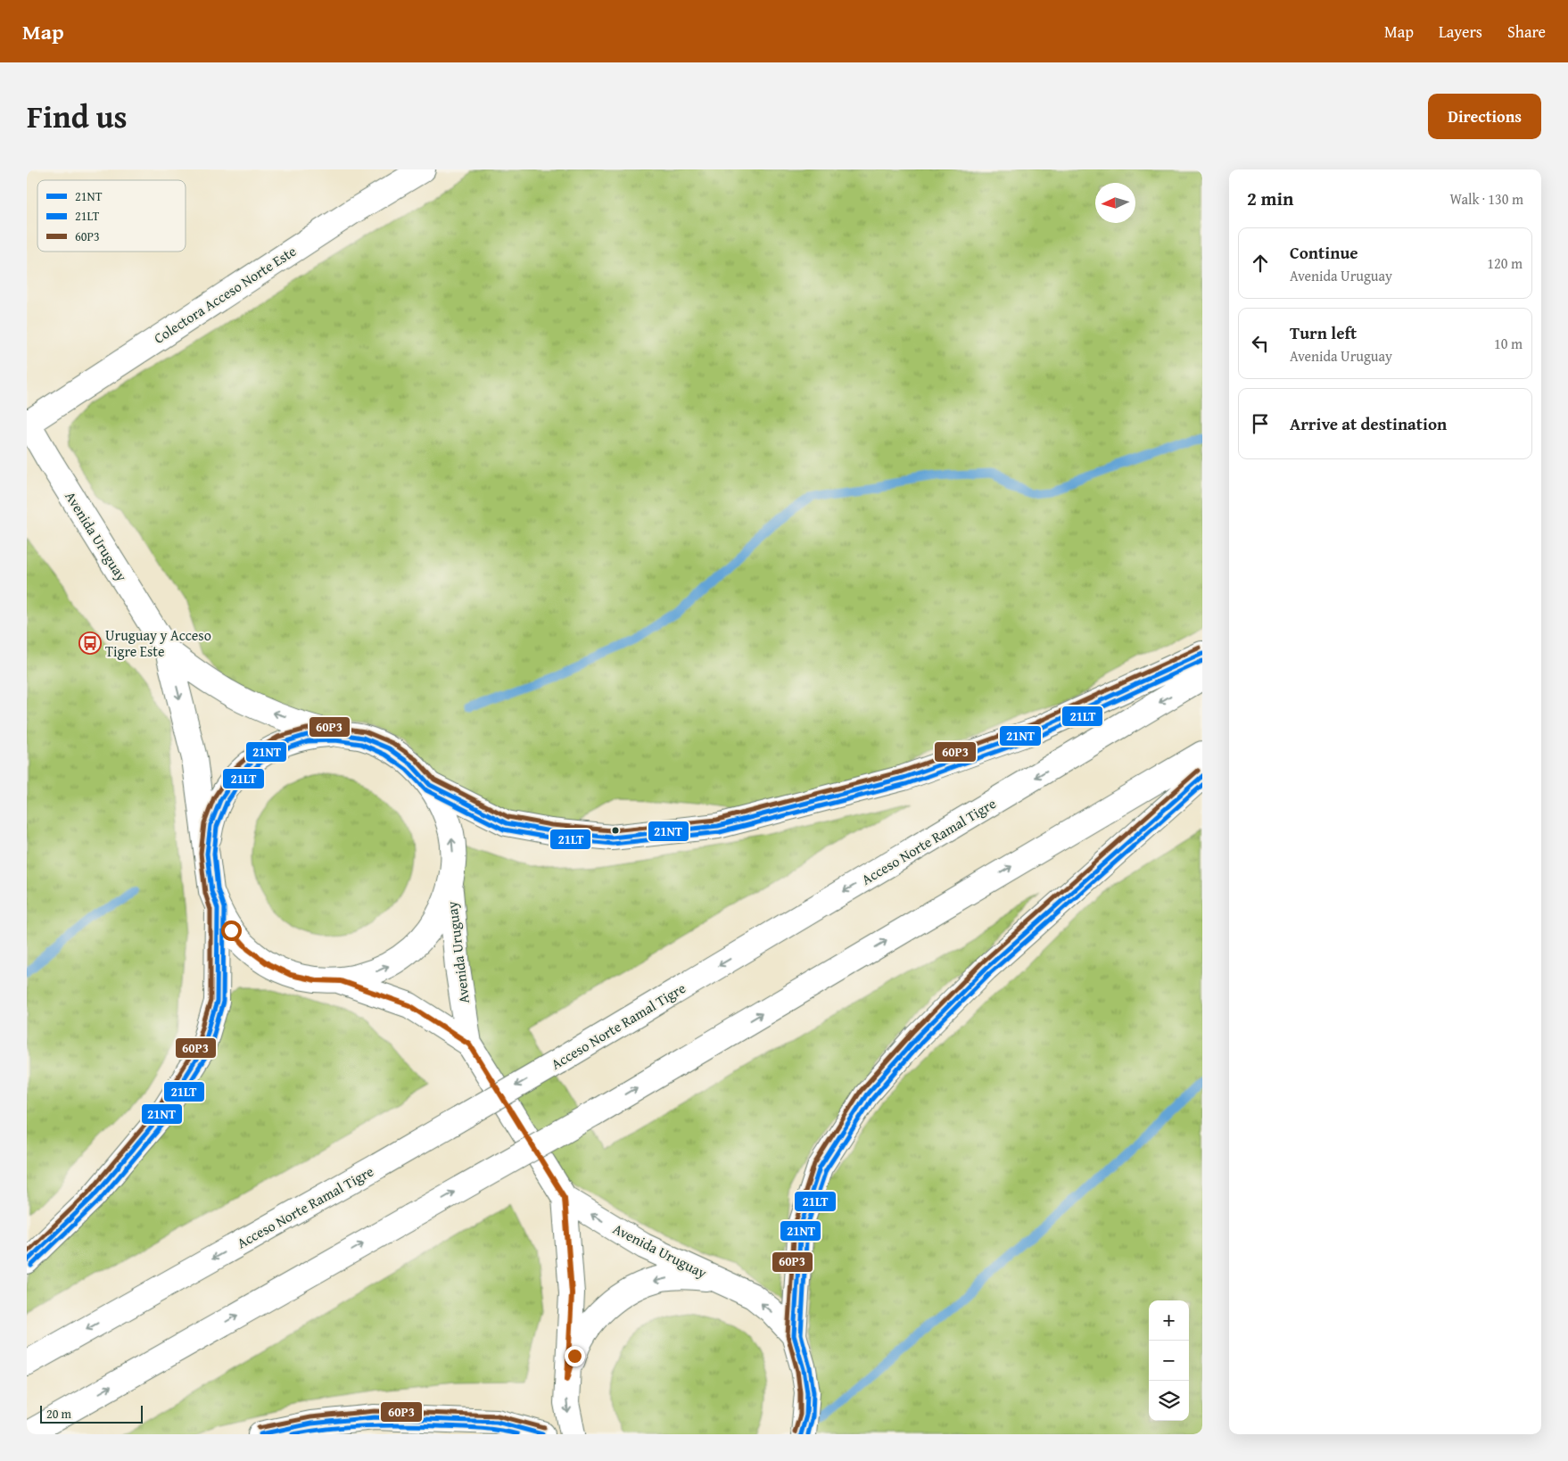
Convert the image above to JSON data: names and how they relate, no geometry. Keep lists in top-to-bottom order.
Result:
{
  "streets": {
    "main road": ["Colectora Acceso Norte Este", "Avenida Uruguay", "Acceso Norte Ramal Tigre"]
  },
  "crossings": [
    ["Colectora Acceso Norte Este", "Avenida Uruguay"]
  ],
  "places": {
    "bus stop": ["Uruguay y Acceso Tigre Este"]
  },
  "lines": ["transit line 60P3", "transit line 21NT", "transit line 21LT"],
  "legend": ["21NT", "21LT", "60P3"],
  "scale_bar": "20 m",
  "north": "left",
  "page": {
    "header": "Map",
    "nav": ["Map", "Layers", "Share"],
    "title": "Find us",
    "buttons": "Directions",
    "heading": ["2 min", "Walk · 130 m"],
    "list": [
      ["Continue", "Avenida Uruguay", "120 m"],
      ["Turn left", "Avenida Uruguay", "10 m"],
      "Arrive at destination"
    ],
    "map_buttons": ["+", "−"],
    "scale": "20 m"
  }
}
